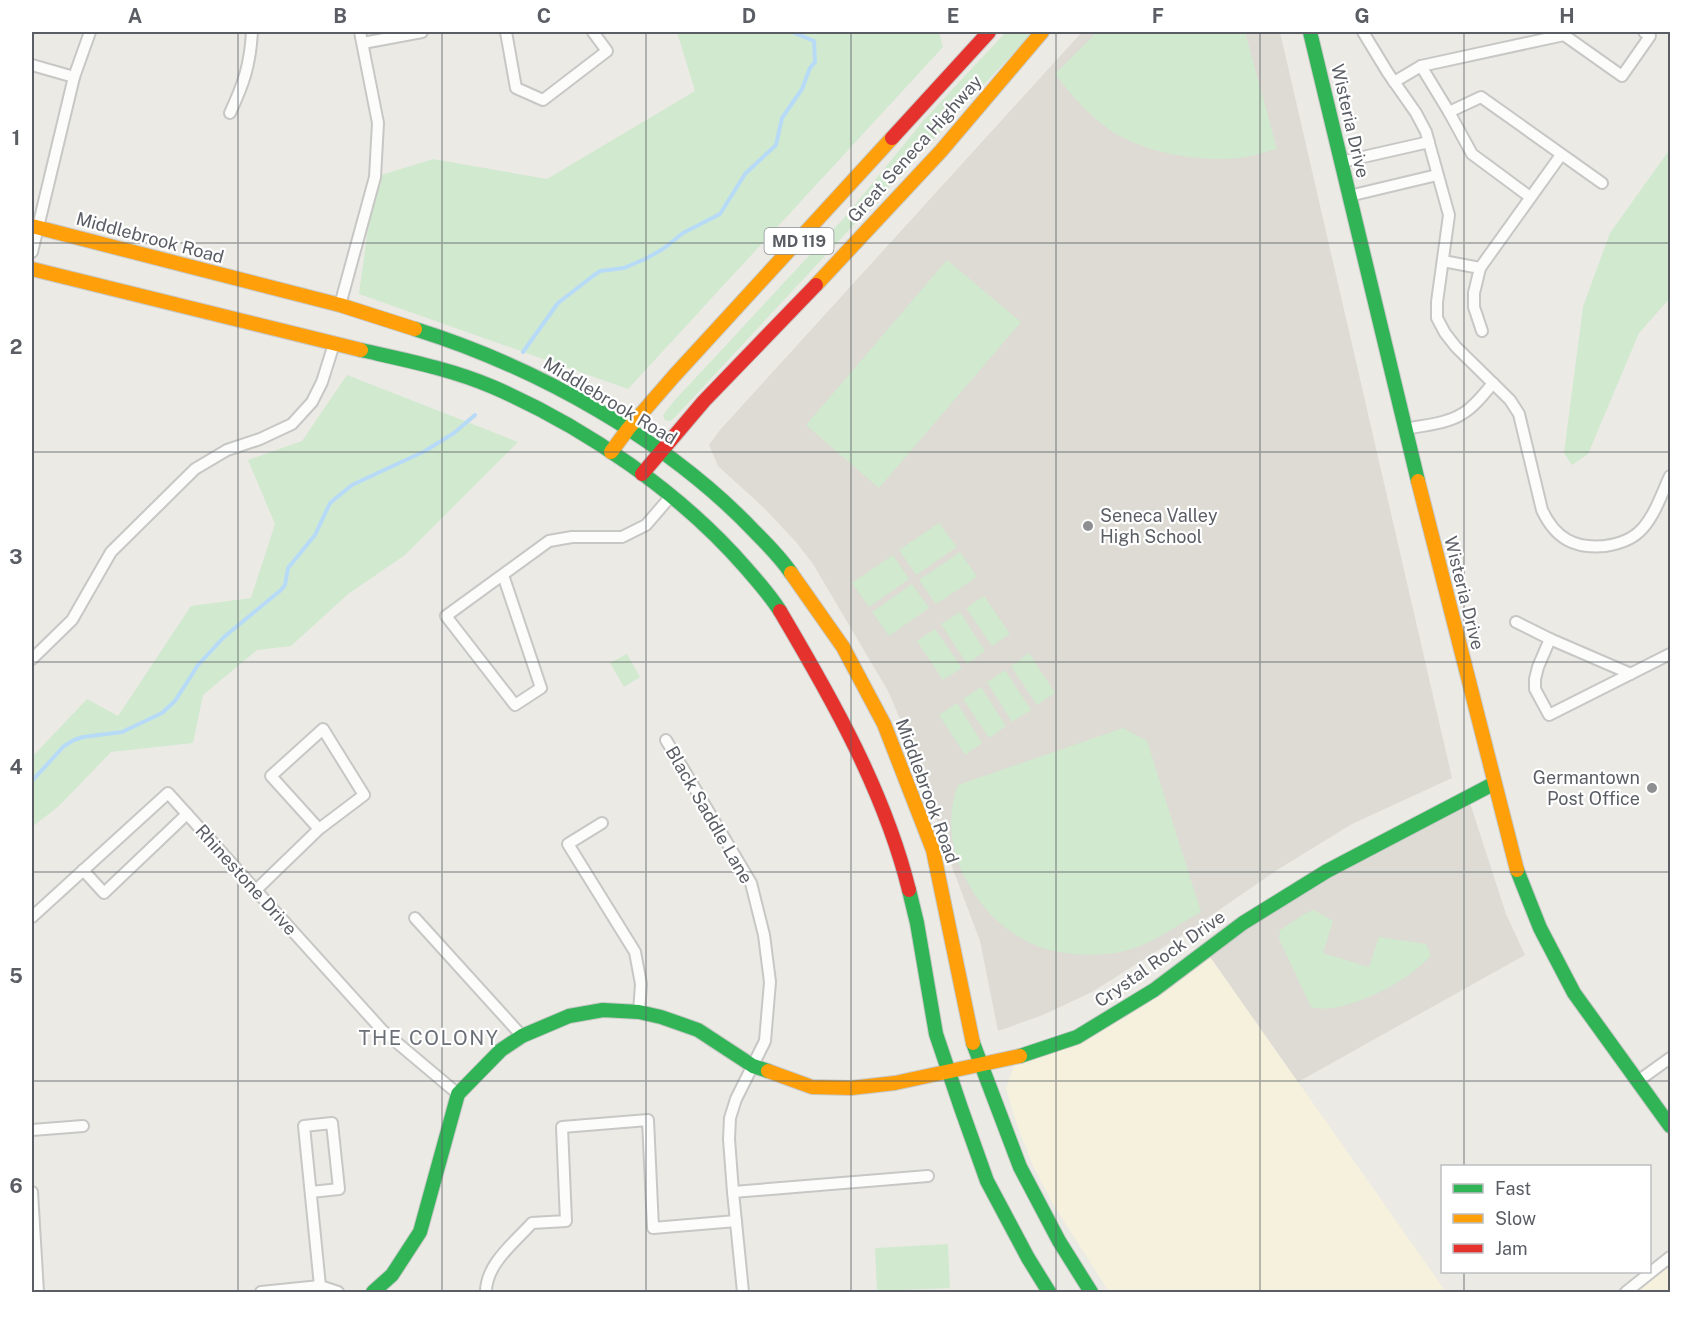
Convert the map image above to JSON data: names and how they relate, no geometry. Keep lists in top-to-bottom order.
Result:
{
  "streets": {
    "main road": [
      "Wisteria Drive",
      "Great Seneca Highway",
      "Middlebrook Road",
      "MD 119",
      "Crystal Rock Drive"
    ],
    "street": ["Black Saddle Lane", "Rhinestone Drive"]
  },
  "crossings": [
    ["Wisteria Drive", "Crystal Rock Drive"],
    ["Great Seneca Highway", "Middlebrook Road"],
    ["Middlebrook Road", "Crystal Rock Drive"],
    ["Black Saddle Lane", "Crystal Rock Drive"],
    ["Rhinestone Drive", "Crystal Rock Drive"]
  ],
  "districts": ["THE COLONY"],
  "places": ["Seneca Valley High School", "Germantown Post Office"],
  "legend": ["Fast", "Slow", "Jam"],
  "grid": {
    "columns": [
      "A",
      "B",
      "C",
      "D",
      "E",
      "F",
      "G",
      "H"
    ],
    "rows": [
      "1",
      "2",
      "3",
      "4",
      "5",
      "6"
    ]
  }
}
